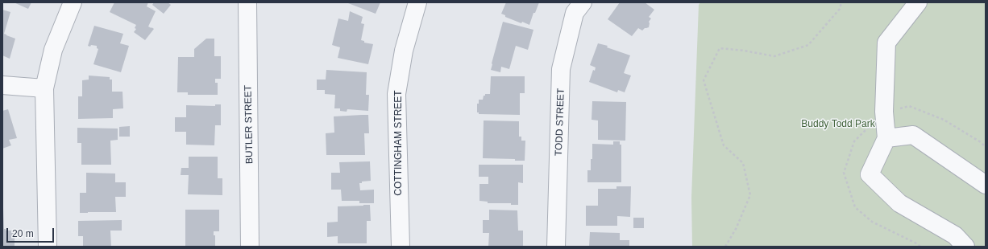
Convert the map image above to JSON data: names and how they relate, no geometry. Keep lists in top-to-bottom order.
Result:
{
  "streets": {
    "street": ["TODD STREET", "BUTLER STREET", "COTTINGHAM STREET"]
  },
  "parks": ["Buddy Todd Park"],
  "scale_bar": "20 m"
}
